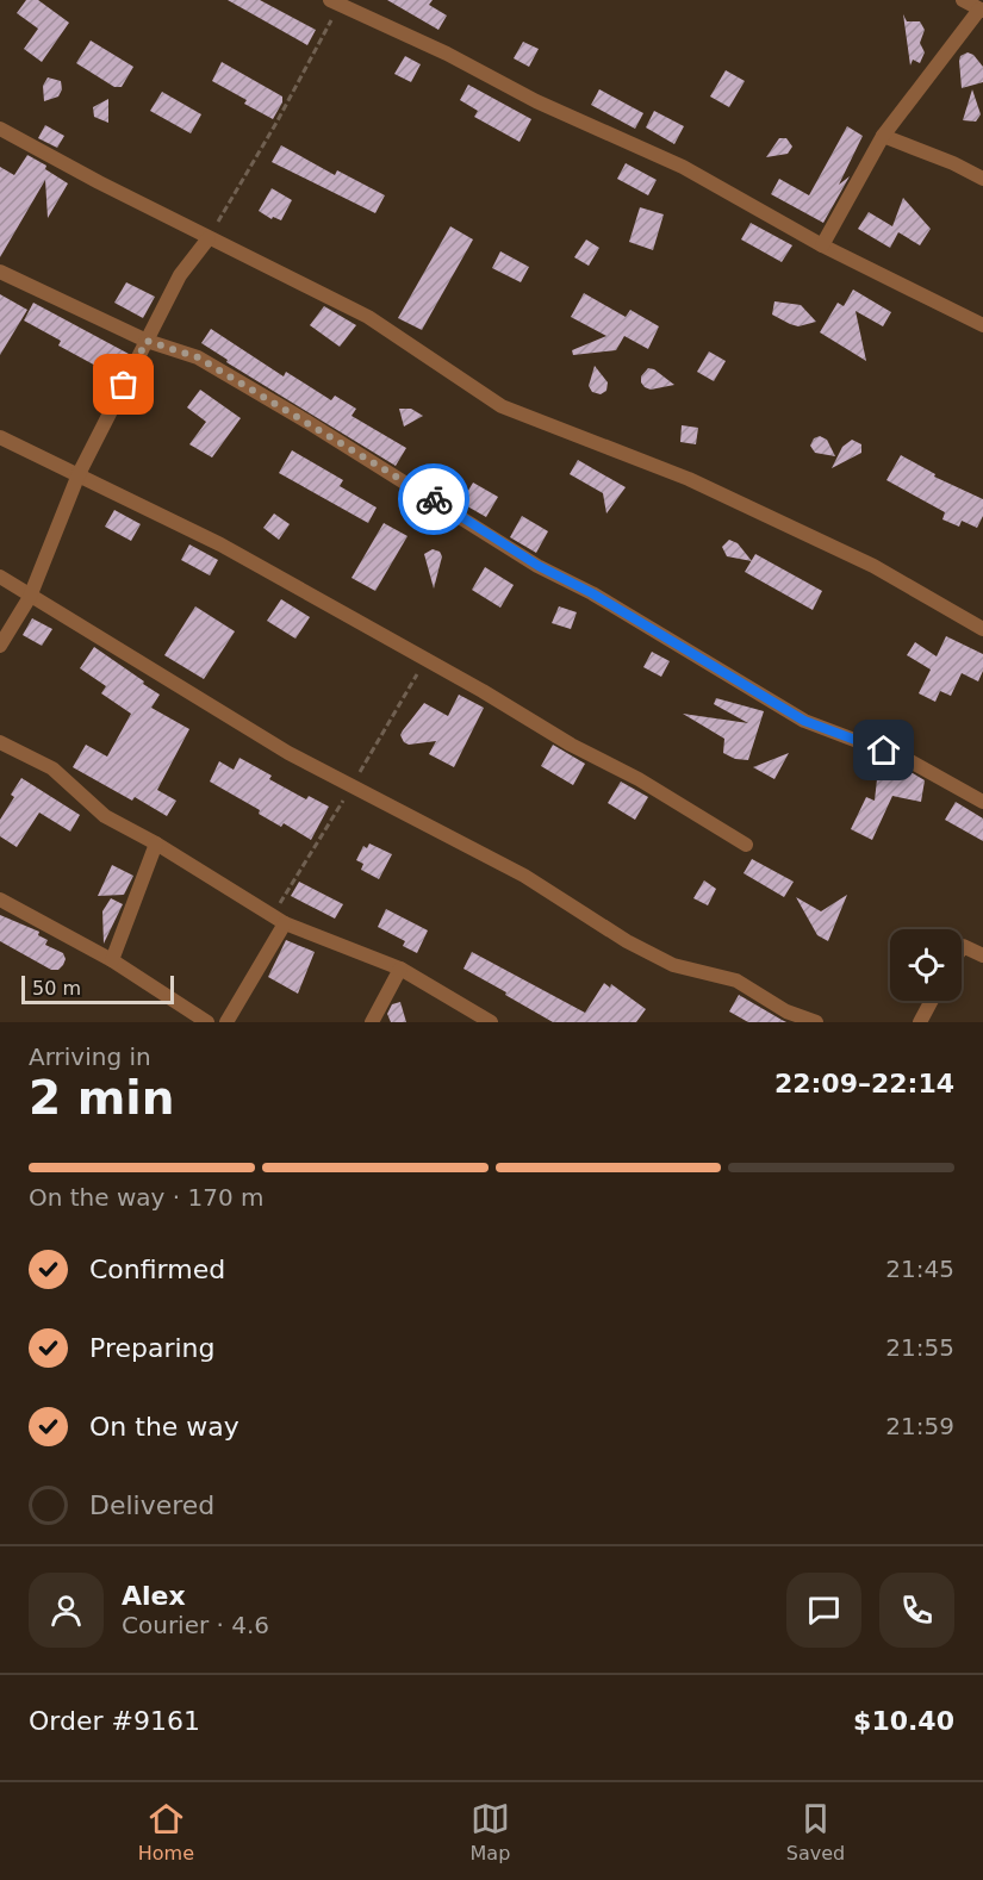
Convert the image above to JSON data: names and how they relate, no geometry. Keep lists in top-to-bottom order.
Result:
{
  "scale_bar": "50 m",
  "page": {
    "scale": "50 m",
    "heading": ["2 min", "Arriving in", "22:09–22:14"],
    "panel": [
      "Alex",
      "Courier · 4.6",
      "Order #9161",
      "$10.40"
    ],
    "bar": "On the way · 170 m",
    "list": [
      ["Confirmed", "21:45"],
      ["Preparing", "21:55"],
      ["On the way", "21:59"],
      "Delivered"
    ],
    "tabs": ["Home", "Map", "Saved"]
  }
}
